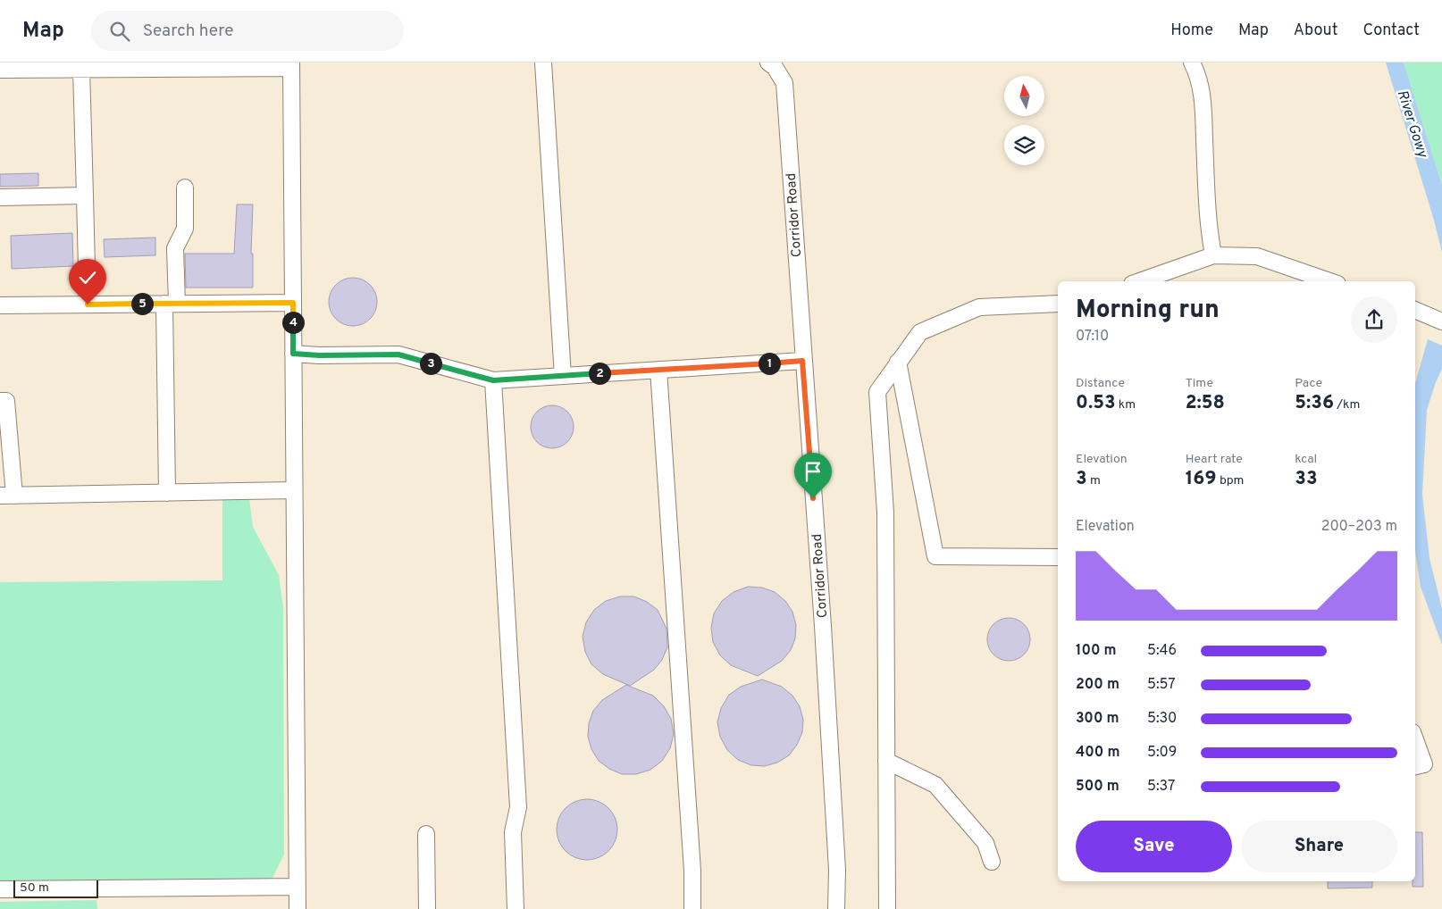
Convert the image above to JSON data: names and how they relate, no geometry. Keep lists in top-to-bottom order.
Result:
{
  "streets": {
    "lane": ["Corridor Road"]
  },
  "water": ["River Gowy"],
  "scale_bar": "50 m",
  "north": "top",
  "page": {
    "header": "Map",
    "search": "Search here",
    "nav": [
      "Home",
      "Map",
      "About",
      "Contact"
    ],
    "heading": ["Morning run", "07:10"],
    "pins": [
      "5",
      "4",
      "1",
      "3",
      "2"
    ],
    "stats": [
      ["Distance", "0.53 km"],
      ["Time", "2:58"],
      ["Pace", "5:36 /km"],
      ["Elevation", "3 m"],
      ["Heart rate", "169 bpm"],
      ["kcal", "33"]
    ],
    "chart": ["Elevation", "200–203 m"],
    "list": [
      {
        "name": "100 m",
        "note": "5:46"
      },
      {
        "name": "200 m",
        "note": "5:57"
      },
      {
        "name": "300 m",
        "note": "5:30"
      },
      {
        "name": "400 m",
        "note": "5:09"
      },
      {
        "name": "500 m",
        "note": "5:37"
      }
    ],
    "buttons": ["Save", "Share"],
    "scale": "50 m"
  }
}
